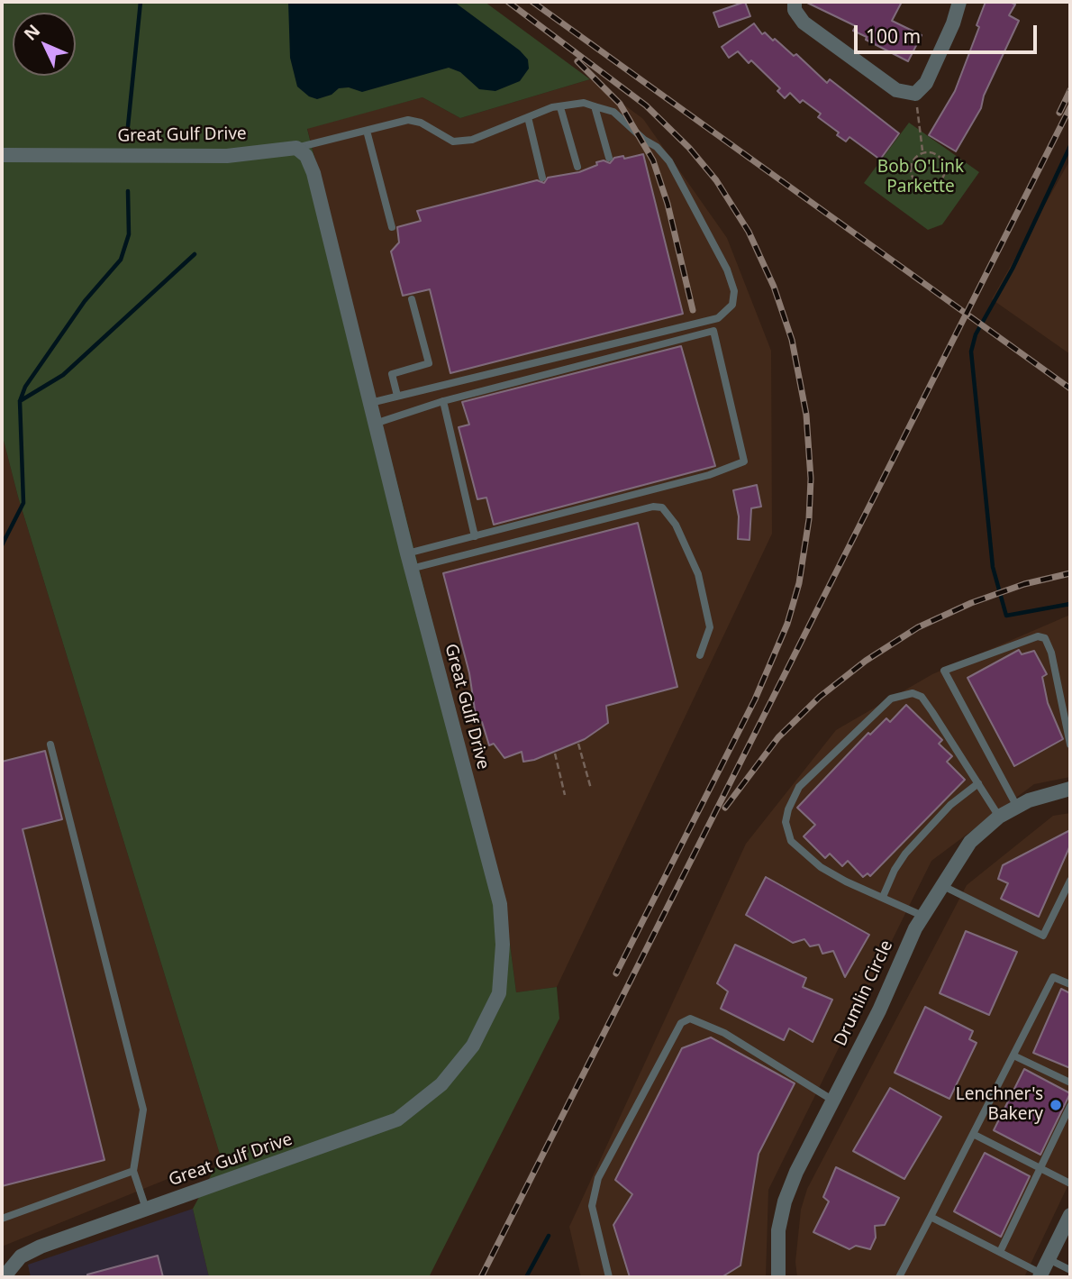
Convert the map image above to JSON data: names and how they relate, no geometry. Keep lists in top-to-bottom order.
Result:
{
  "streets": {
    "street": ["Great Gulf Drive", "Drumlin Circle"]
  },
  "parks": ["Bob O'Link Parkette"],
  "places": ["Lenchner's Bakery"],
  "scale_bar": "100 m",
  "north": "top left"
}
